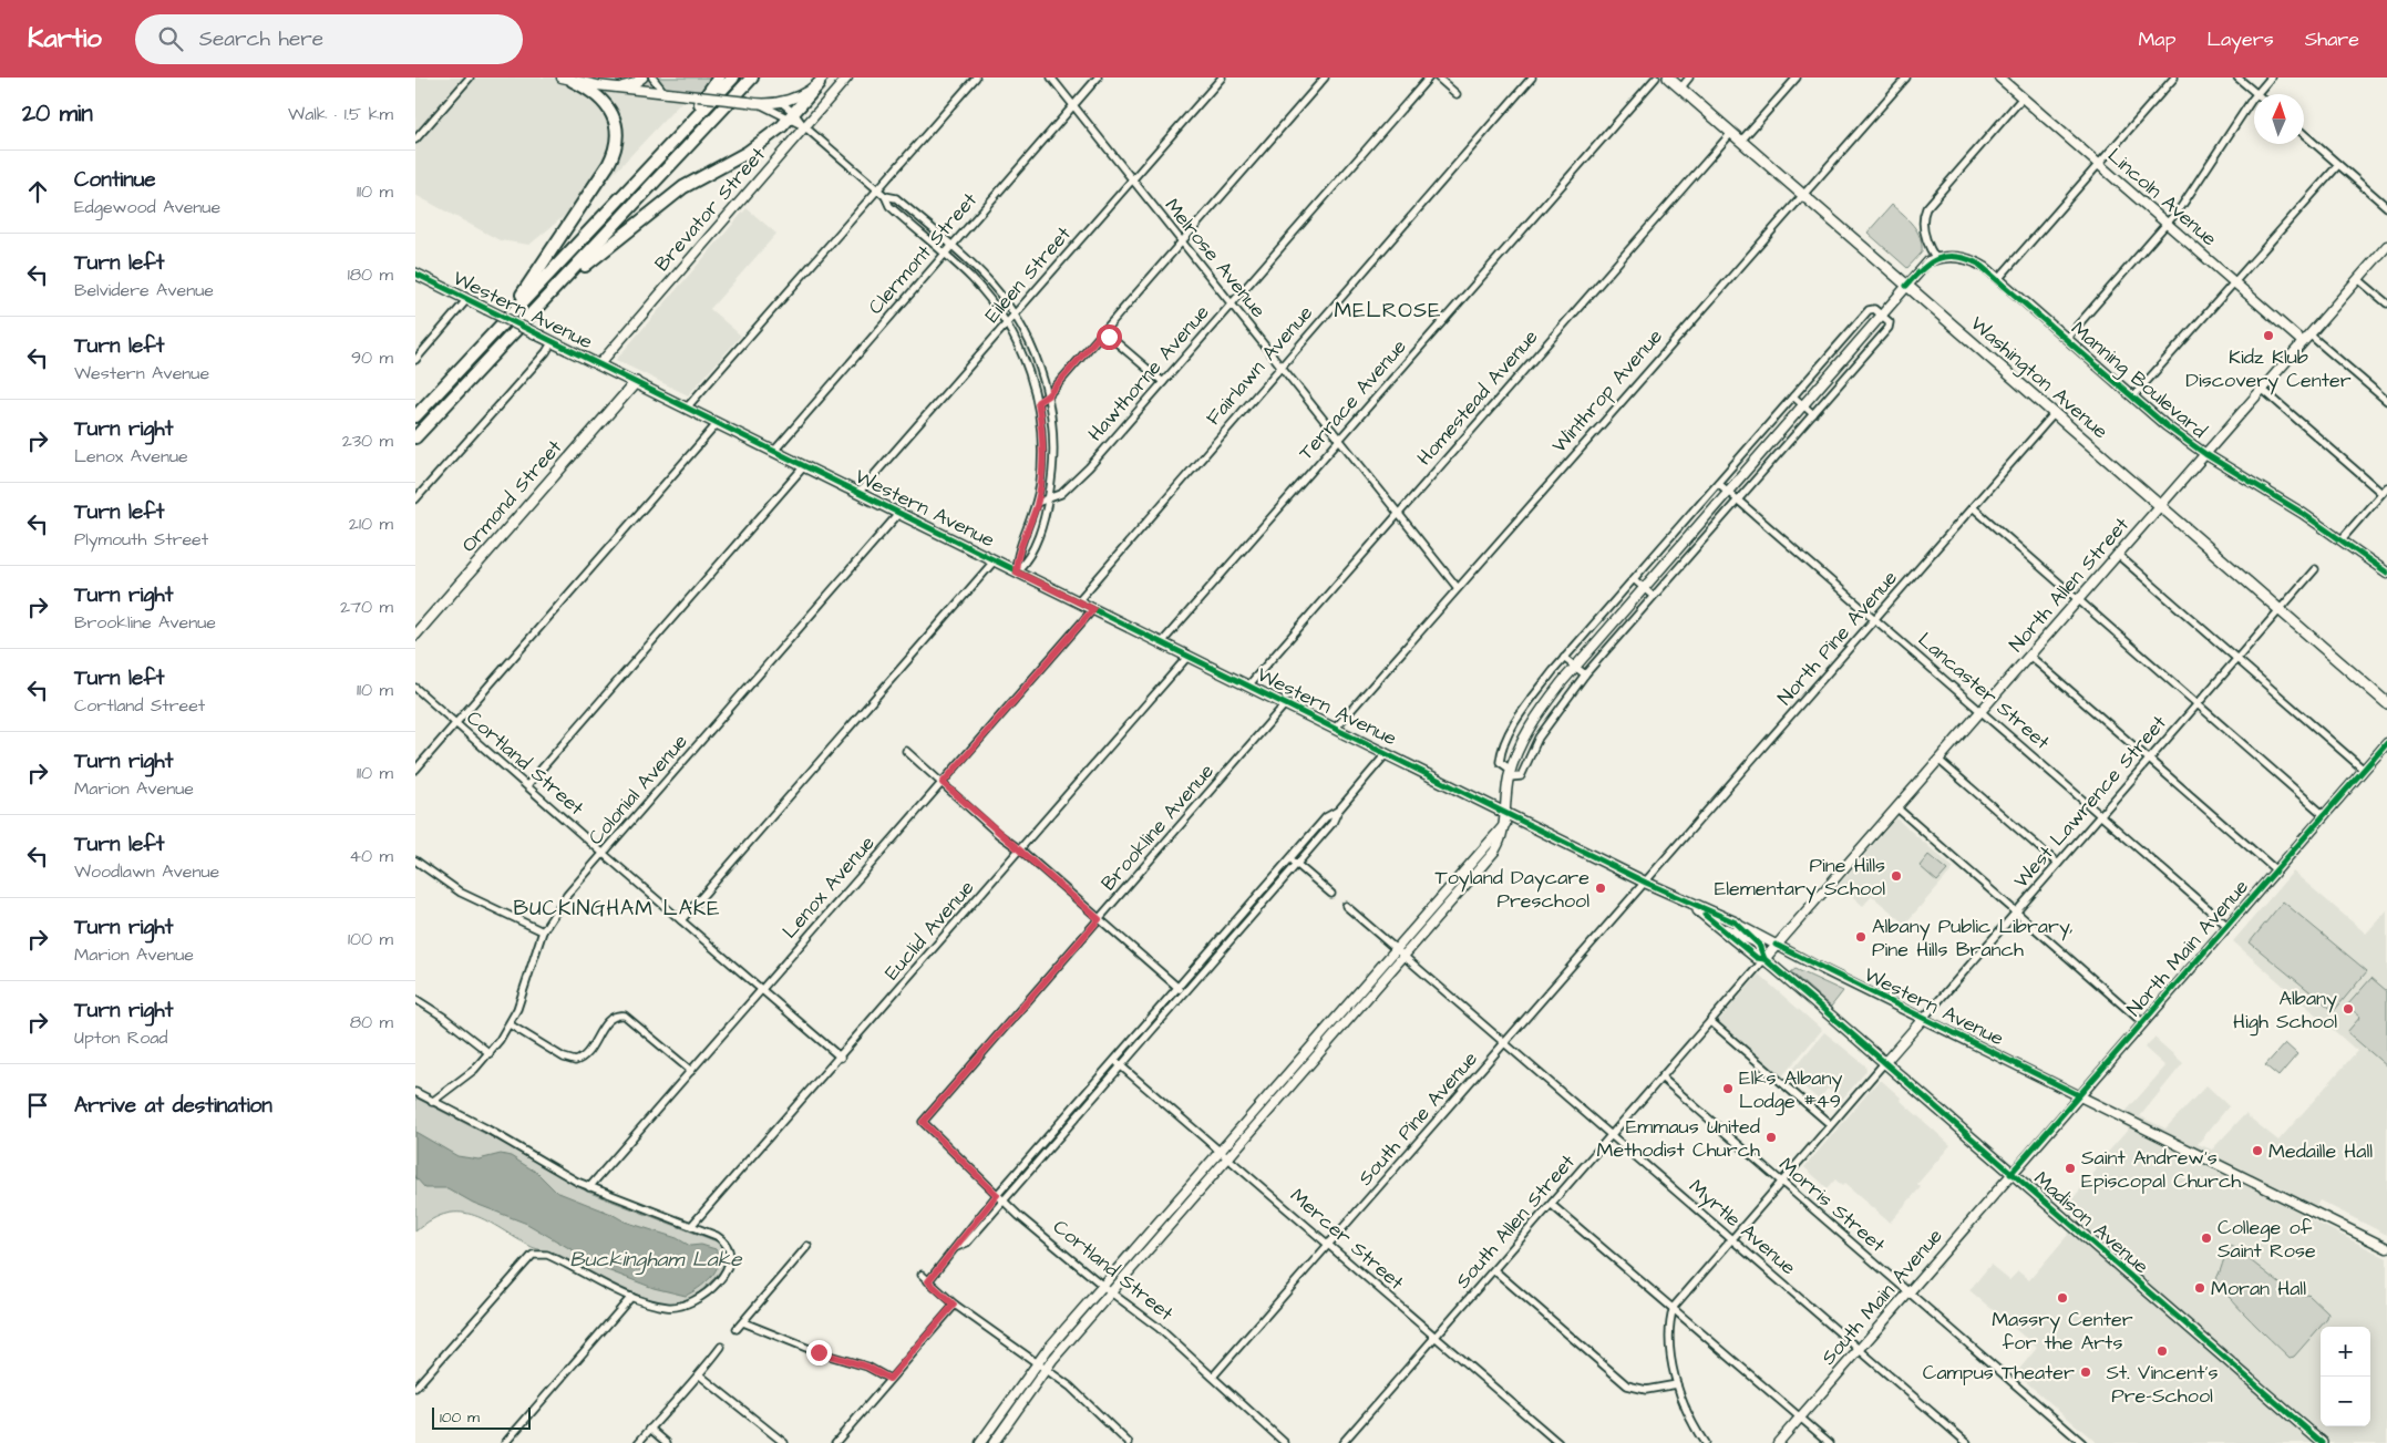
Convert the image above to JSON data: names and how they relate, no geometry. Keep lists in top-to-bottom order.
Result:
{
  "streets": {
    "main road": [
      "Western Avenue",
      "Washington Avenue",
      "Ormond Street",
      "Madison Avenue"
    ],
    "street": [
      "Lincoln Avenue",
      "Brevator Street",
      "Clermont Street",
      "Melrose Avenue",
      "Eileen Street",
      "Fairlawn Avenue",
      "Hawthorne Avenue",
      "Manning Boulevard",
      "Winthrop Avenue",
      "Homestead Avenue",
      "Terrace Avenue",
      "North Allen Street",
      "North Pine Avenue",
      "Lancaster Street",
      "Cortland Street",
      "Colonial Avenue",
      "West Lawrence Street",
      "Brookline Avenue",
      "Lenox Avenue",
      "Euclid Avenue",
      "North Main Avenue",
      "South Pine Avenue",
      "Morris Street",
      "South Allen Street",
      "Myrtle Avenue",
      "Mercer Street",
      "South Main Avenue"
    ]
  },
  "crossings": [
    ["Lincoln Avenue", "North Allen Street"],
    ["Brevator Street", "Western Avenue"],
    ["Clermont Street", "Melrose Avenue"],
    ["Clermont Street", "Western Avenue"],
    ["Melrose Avenue", "Eileen Street"],
    ["Melrose Avenue", "Fairlawn Avenue"],
    ["Melrose Avenue", "Hawthorne Avenue"],
    ["Melrose Avenue", "Winthrop Avenue"],
    ["Melrose Avenue", "Homestead Avenue"],
    ["Melrose Avenue", "Terrace Avenue"],
    ["Eileen Street", "Western Avenue"],
    ["Western Avenue", "Fairlawn Avenue"],
    ["Western Avenue", "Winthrop Avenue"],
    ["Western Avenue", "Homestead Avenue"],
    ["Western Avenue", "Terrace Avenue"],
    ["Western Avenue", "Ormond Street"],
    ["Western Avenue", "North Allen Street"],
    ["Western Avenue", "North Pine Avenue"],
    ["Western Avenue", "Colonial Avenue"],
    ["Western Avenue", "West Lawrence Street"],
    ["Western Avenue", "Brookline Avenue"],
    ["Western Avenue", "Lenox Avenue"],
    ["Western Avenue", "Euclid Avenue"],
    ["Western Avenue", "North Main Avenue"],
    ["Western Avenue", "South Pine Avenue"],
    ["Western Avenue", "South Allen Street"],
    ["Western Avenue", "Madison Avenue"],
    ["Washington Avenue", "Winthrop Avenue"],
    ["Washington Avenue", "Homestead Avenue"],
    ["Washington Avenue", "North Allen Street"],
    ["Washington Avenue", "North Pine Avenue"],
    ["Washington Avenue", "West Lawrence Street"],
    ["Manning Boulevard", "North Allen Street"],
    ["North Allen Street", "Lancaster Street"],
    ["North Allen Street", "South Allen Street"],
    ["North Pine Avenue", "Lancaster Street"],
    ["North Pine Avenue", "South Pine Avenue"],
    ["Lancaster Street", "West Lawrence Street"],
    ["Lancaster Street", "North Main Avenue"],
    ["Cortland Street", "Colonial Avenue"],
    ["Cortland Street", "Brookline Avenue"],
    ["Cortland Street", "Lenox Avenue"],
    ["Cortland Street", "Euclid Avenue"],
    ["Cortland Street", "South Pine Avenue"],
    ["West Lawrence Street", "Morris Street"],
    ["West Lawrence Street", "Madison Avenue"],
    ["West Lawrence Street", "Myrtle Avenue"],
    ["North Main Avenue", "Madison Avenue"],
    ["North Main Avenue", "South Main Avenue"],
    ["South Pine Avenue", "Myrtle Avenue"],
    ["South Pine Avenue", "Mercer Street"],
    ["Morris Street", "South Allen Street"],
    ["Morris Street", "South Main Avenue"],
    ["South Allen Street", "Madison Avenue"],
    ["South Allen Street", "Myrtle Avenue"],
    ["South Allen Street", "Mercer Street"],
    ["Madison Avenue", "South Main Avenue"],
    ["Myrtle Avenue", "South Main Avenue"]
  ],
  "districts": ["MELROSE", "BUCKINGHAM LAKE"],
  "water": ["Buckingham Lake"],
  "places": [
    "Kidz Klub Discovery Center",
    "Pine Hills Elementary School",
    "Toyland Daycare Preschool",
    "Albany Public Library, Pine Hills Branch",
    "Albany High School",
    "Elks Albany Lodge #49",
    "Emmaus United Methodist Church",
    "Medaille Hall",
    "Saint Andrew's Episcopal Church",
    "College of Saint Rose",
    "Moran Hall",
    "Massry Center for the Arts",
    "St. Vincent's Pre-School",
    "Campus Theater"
  ],
  "scale_bar": "100 m",
  "north": "top",
  "page": {
    "header": "Kartio",
    "search": "Search here",
    "nav": ["Map", "Layers", "Share"],
    "heading": ["20 min", "Walk · 1.5 km"],
    "list": [
      ["Continue", "Edgewood Avenue", "110 m"],
      ["Turn left", "Belvidere Avenue", "180 m"],
      ["Turn left", "Western Avenue", "90 m"],
      ["Turn right", "Lenox Avenue", "230 m"],
      ["Turn left", "Plymouth Street", "210 m"],
      ["Turn right", "Brookline Avenue", "270 m"],
      ["Turn left", "Cortland Street", "110 m"],
      ["Turn right", "Marion Avenue", "110 m"],
      ["Turn left", "Woodlawn Avenue", "40 m"],
      ["Turn right", "Marion Avenue", "100 m"],
      ["Turn right", "Upton Road", "80 m"],
      "Arrive at destination"
    ],
    "map_buttons": ["+", "−"],
    "scale": "100 m"
  }
}
